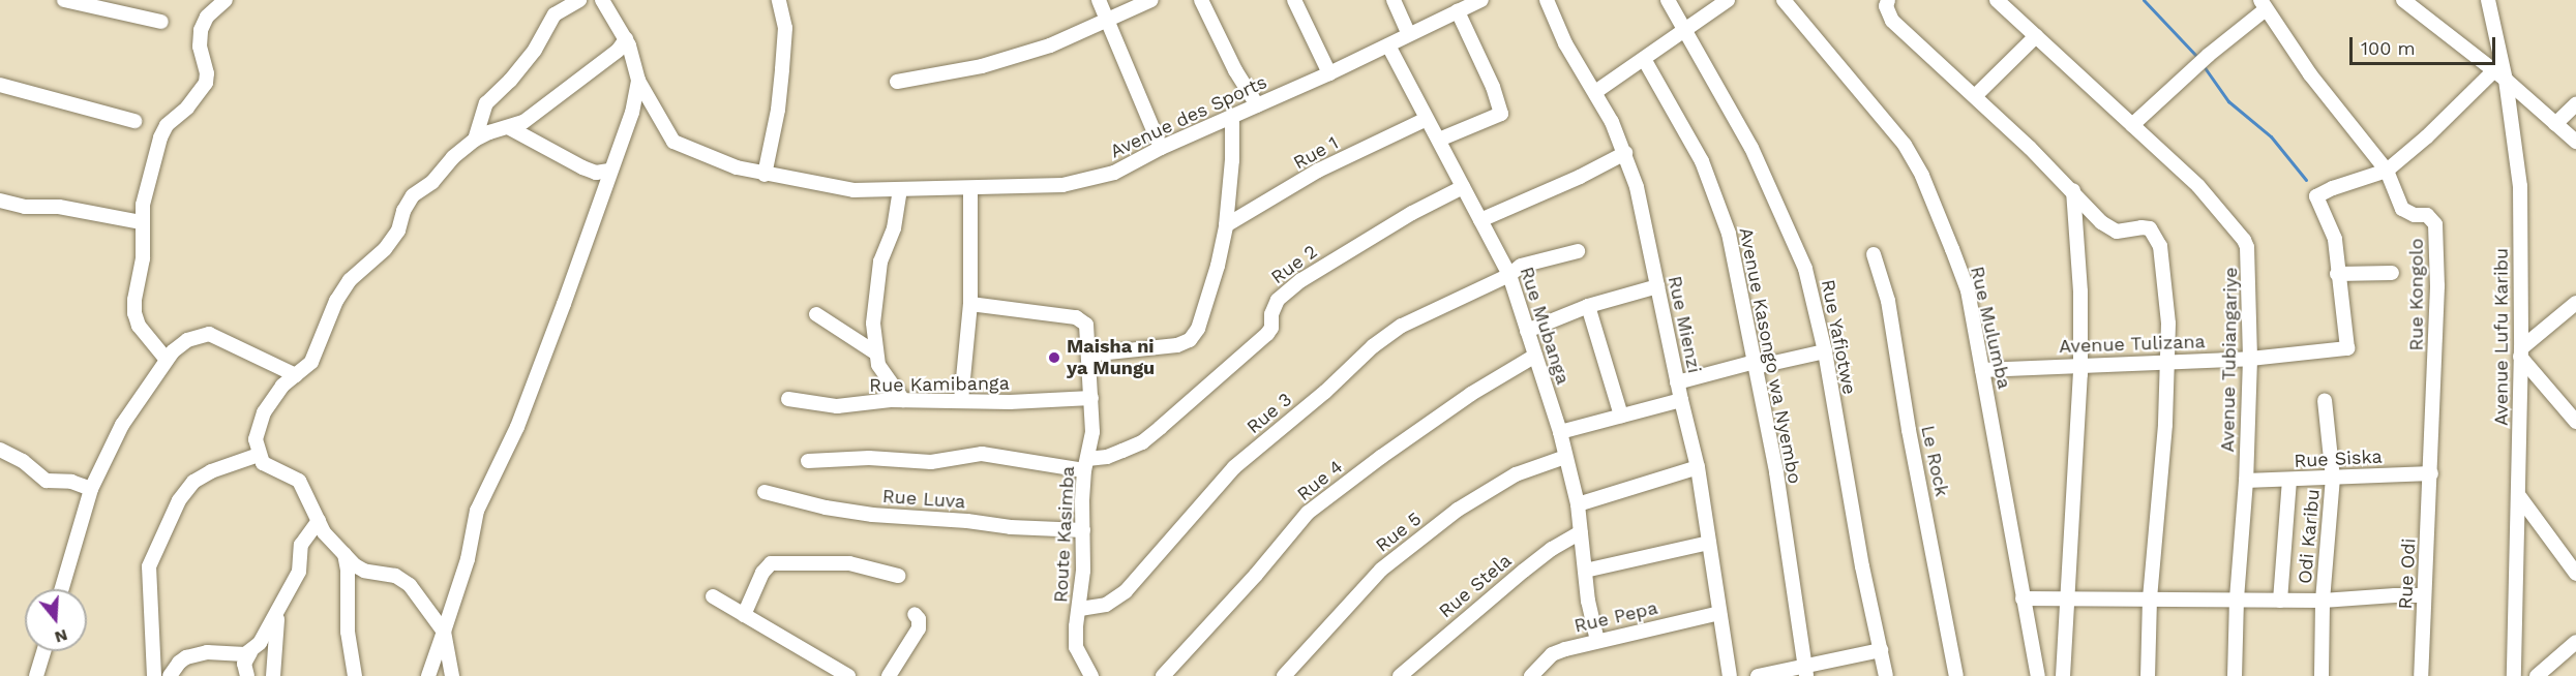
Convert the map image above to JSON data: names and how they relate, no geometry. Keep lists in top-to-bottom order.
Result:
{
  "streets": {
    "street": [
      "Avenue des Sports",
      "Rue 1",
      "Rue 2",
      "Rue Kongolo",
      "Rue Mienzi",
      "Rue Mubanga",
      "Rue Mulumba",
      "Rue Yafiotwe",
      "Avenue Lufu Karibu",
      "Avenue Tulizana",
      "Avenue Kasongo wa Nyembo",
      "Avenue Tubiangariye",
      "Rue Kamibanga",
      "Rue 3",
      "Rue Siska",
      "Le Rock",
      "Rue 4",
      "Rue Luva",
      "Rue 5",
      "Route Kasimba",
      "Odi Karibu",
      "Rue Odi",
      "Rue Stela",
      "Rue Pepa"
    ]
  },
  "crossings": [
    ["Avenue des Sports", "Rue Mubanga"],
    ["Rue 1", "Rue Mubanga"],
    ["Rue 2", "Rue Mubanga"],
    ["Rue 2", "Route Kasimba"],
    ["Rue Kongolo", "Avenue Tulizana"],
    ["Rue Kongolo", "Rue Siska"],
    ["Rue Kongolo", "Rue Odi"],
    ["Rue Mienzi", "Rue Pepa"],
    ["Rue Mubanga", "Rue 3"],
    ["Rue Mubanga", "Rue 4"],
    ["Rue Mubanga", "Rue 5"],
    ["Rue Mubanga", "Rue Stela"],
    ["Rue Mubanga", "Rue Pepa"],
    ["Rue Mulumba", "Avenue Tulizana"],
    ["Avenue Tulizana", "Avenue Tubiangariye"],
    ["Avenue Tubiangariye", "Rue Siska"],
    ["Rue Kamibanga", "Route Kasimba"],
    ["Rue 3", "Route Kasimba"],
    ["Rue Siska", "Odi Karibu"],
    ["Rue Siska", "Rue Odi"],
    ["Rue Luva", "Route Kasimba"]
  ],
  "places": ["Maisha ni ya Mungu"],
  "scale_bar": "100 m",
  "north": "bottom"
}
